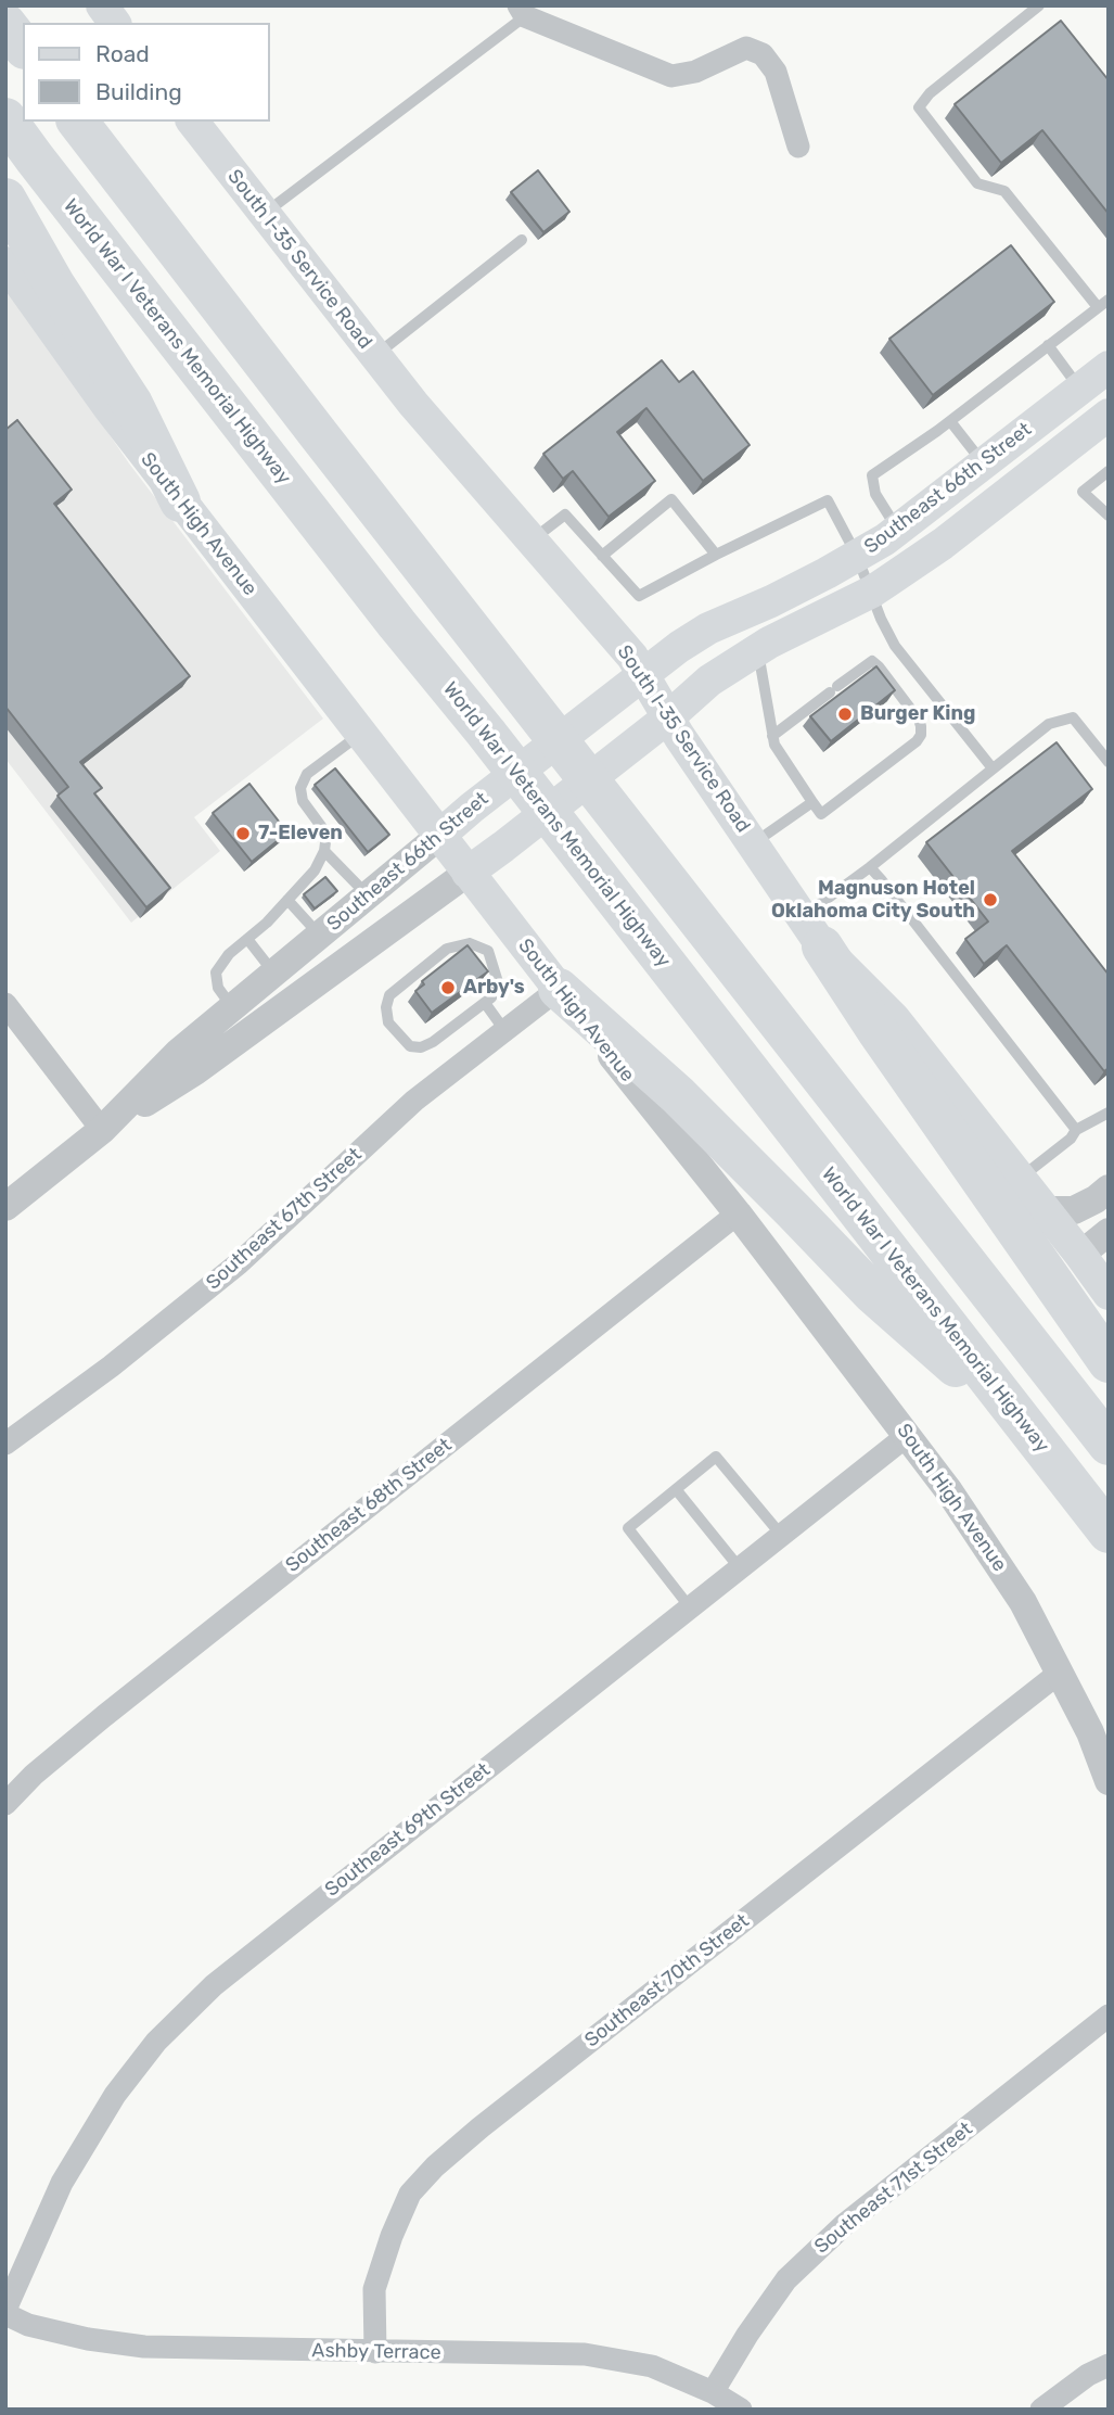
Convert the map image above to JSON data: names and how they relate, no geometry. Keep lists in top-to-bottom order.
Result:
{
  "streets": {
    "highway": ["World War I Veterans Memorial Highway"],
    "main road": ["South I-35 Service Road", "Southeast 66th Street", "South High Avenue"],
    "street": [
      "Southeast 67th Street",
      "Southeast 68th Street",
      "Southeast 69th Street",
      "Southeast 70th Street",
      "Southeast 71st Street",
      "Ashby Terrace"
    ]
  },
  "crossings": [
    ["South I-35 Service Road", "Southeast 66th Street"],
    ["Southeast 66th Street", "South High Avenue"],
    ["South High Avenue", "Southeast 67th Street"],
    ["South High Avenue", "Southeast 68th Street"],
    ["South High Avenue", "Southeast 69th Street"],
    ["South High Avenue", "Southeast 70th Street"],
    ["Southeast 69th Street", "Ashby Terrace"],
    ["Southeast 70th Street", "Ashby Terrace"],
    ["Southeast 71st Street", "Ashby Terrace"]
  ],
  "places": [
    "Burger King",
    "7-Eleven",
    "Magnuson Hotel Oklahoma City South",
    "Arby's"
  ],
  "legend": ["Road", "Building"]
}
